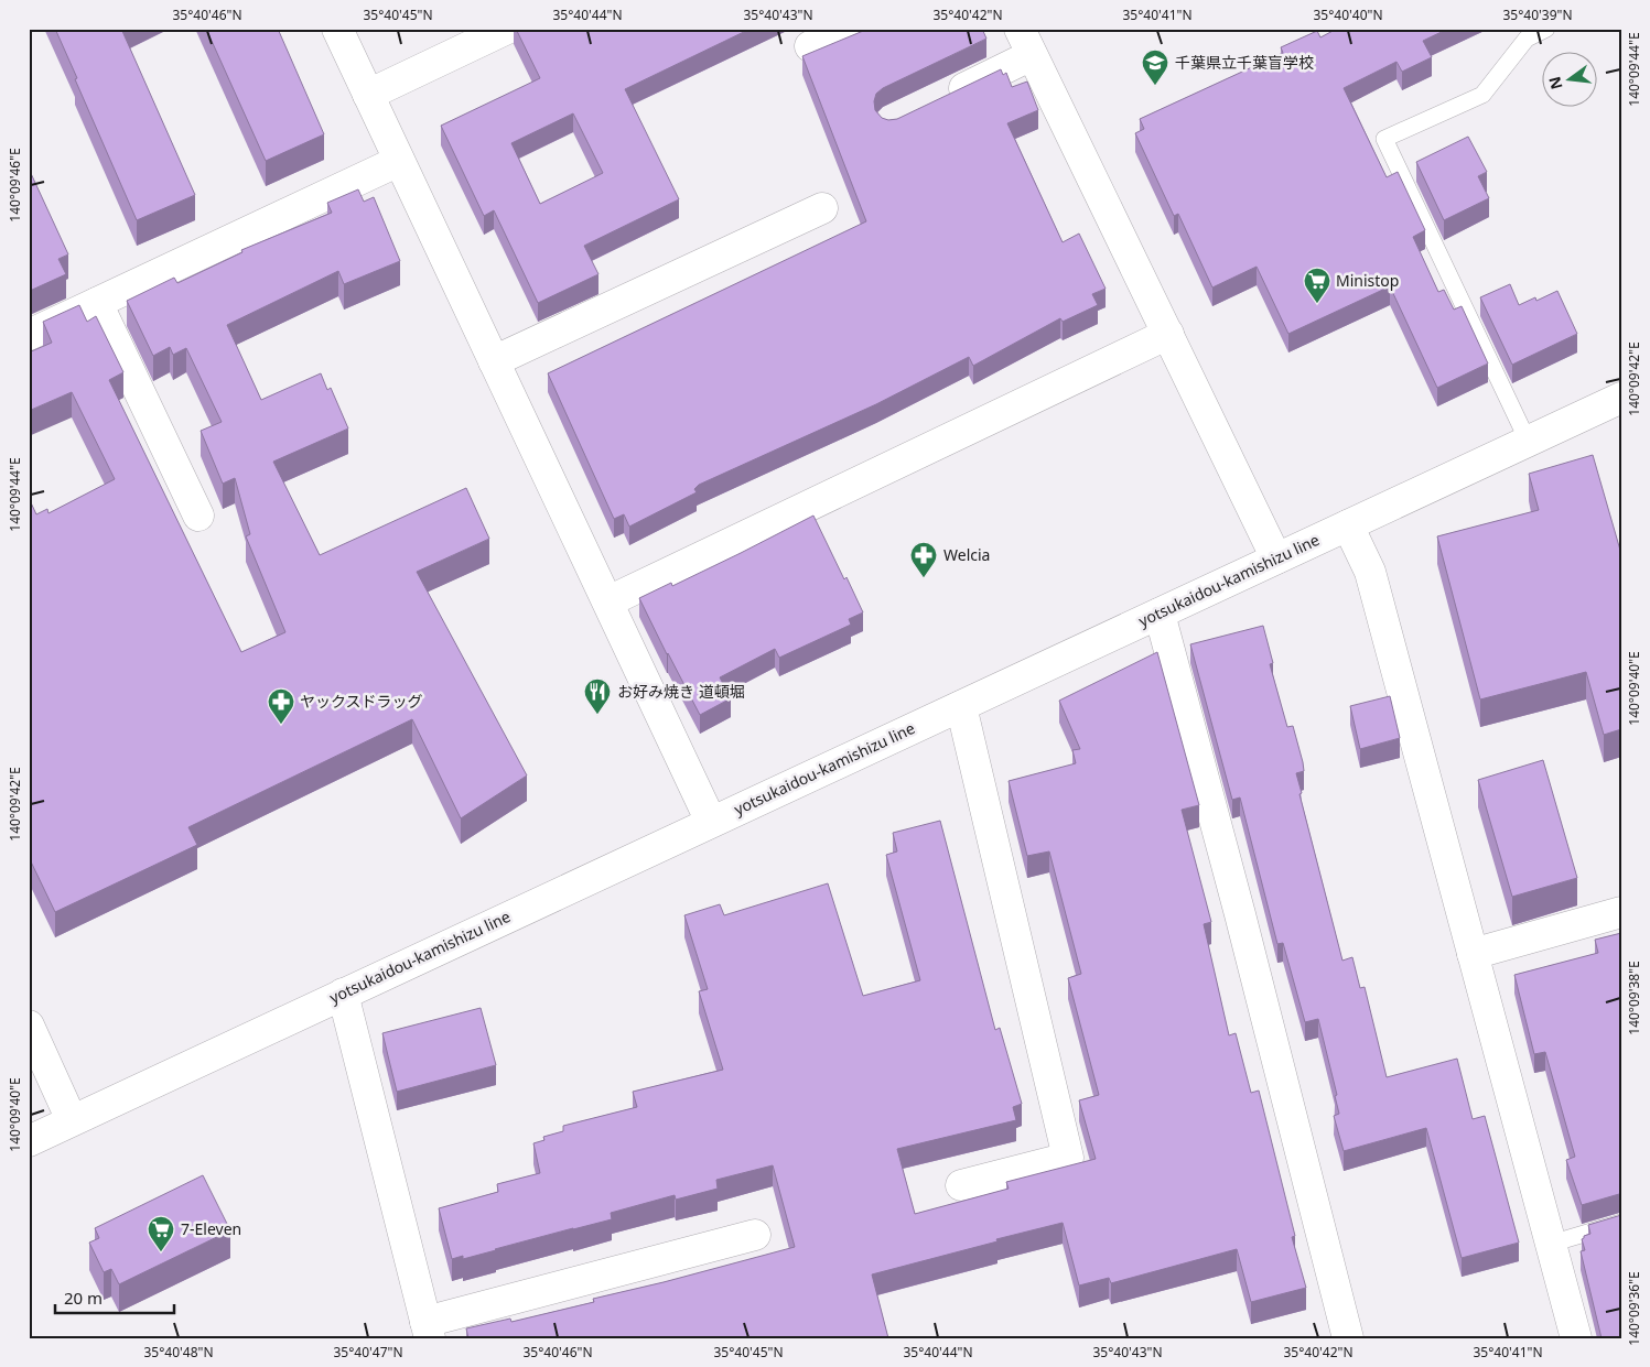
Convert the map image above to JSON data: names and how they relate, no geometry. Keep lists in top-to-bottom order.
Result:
{
  "streets": {
    "street": ["yotsukaidou-kamishizu line"]
  },
  "places": {
    "school or university": ["千葉県立千葉盲学校"],
    "supermarket": ["Ministop", "7-Eleven"],
    "pharmacy": ["Welcia", "ヤックスドラッグ"],
    "restaurant": ["お好み焼き 道頓堀"]
  },
  "scale_bar": "20 m",
  "north": "left",
  "coordinates": [
    "35°40'46\"N",
    "35°40'45\"N",
    "35°40'44\"N",
    "35°40'43\"N",
    "35°40'42\"N",
    "35°40'41\"N",
    "35°40'40\"N",
    "35°40'39\"N",
    "140°09'44\"E",
    "140°09'46\"E",
    "140°09'42\"E",
    "140°09'40\"E",
    "140°09'38\"E",
    "140°09'36\"E",
    "35°40'48\"N",
    "35°40'47\"N"
  ]
}
